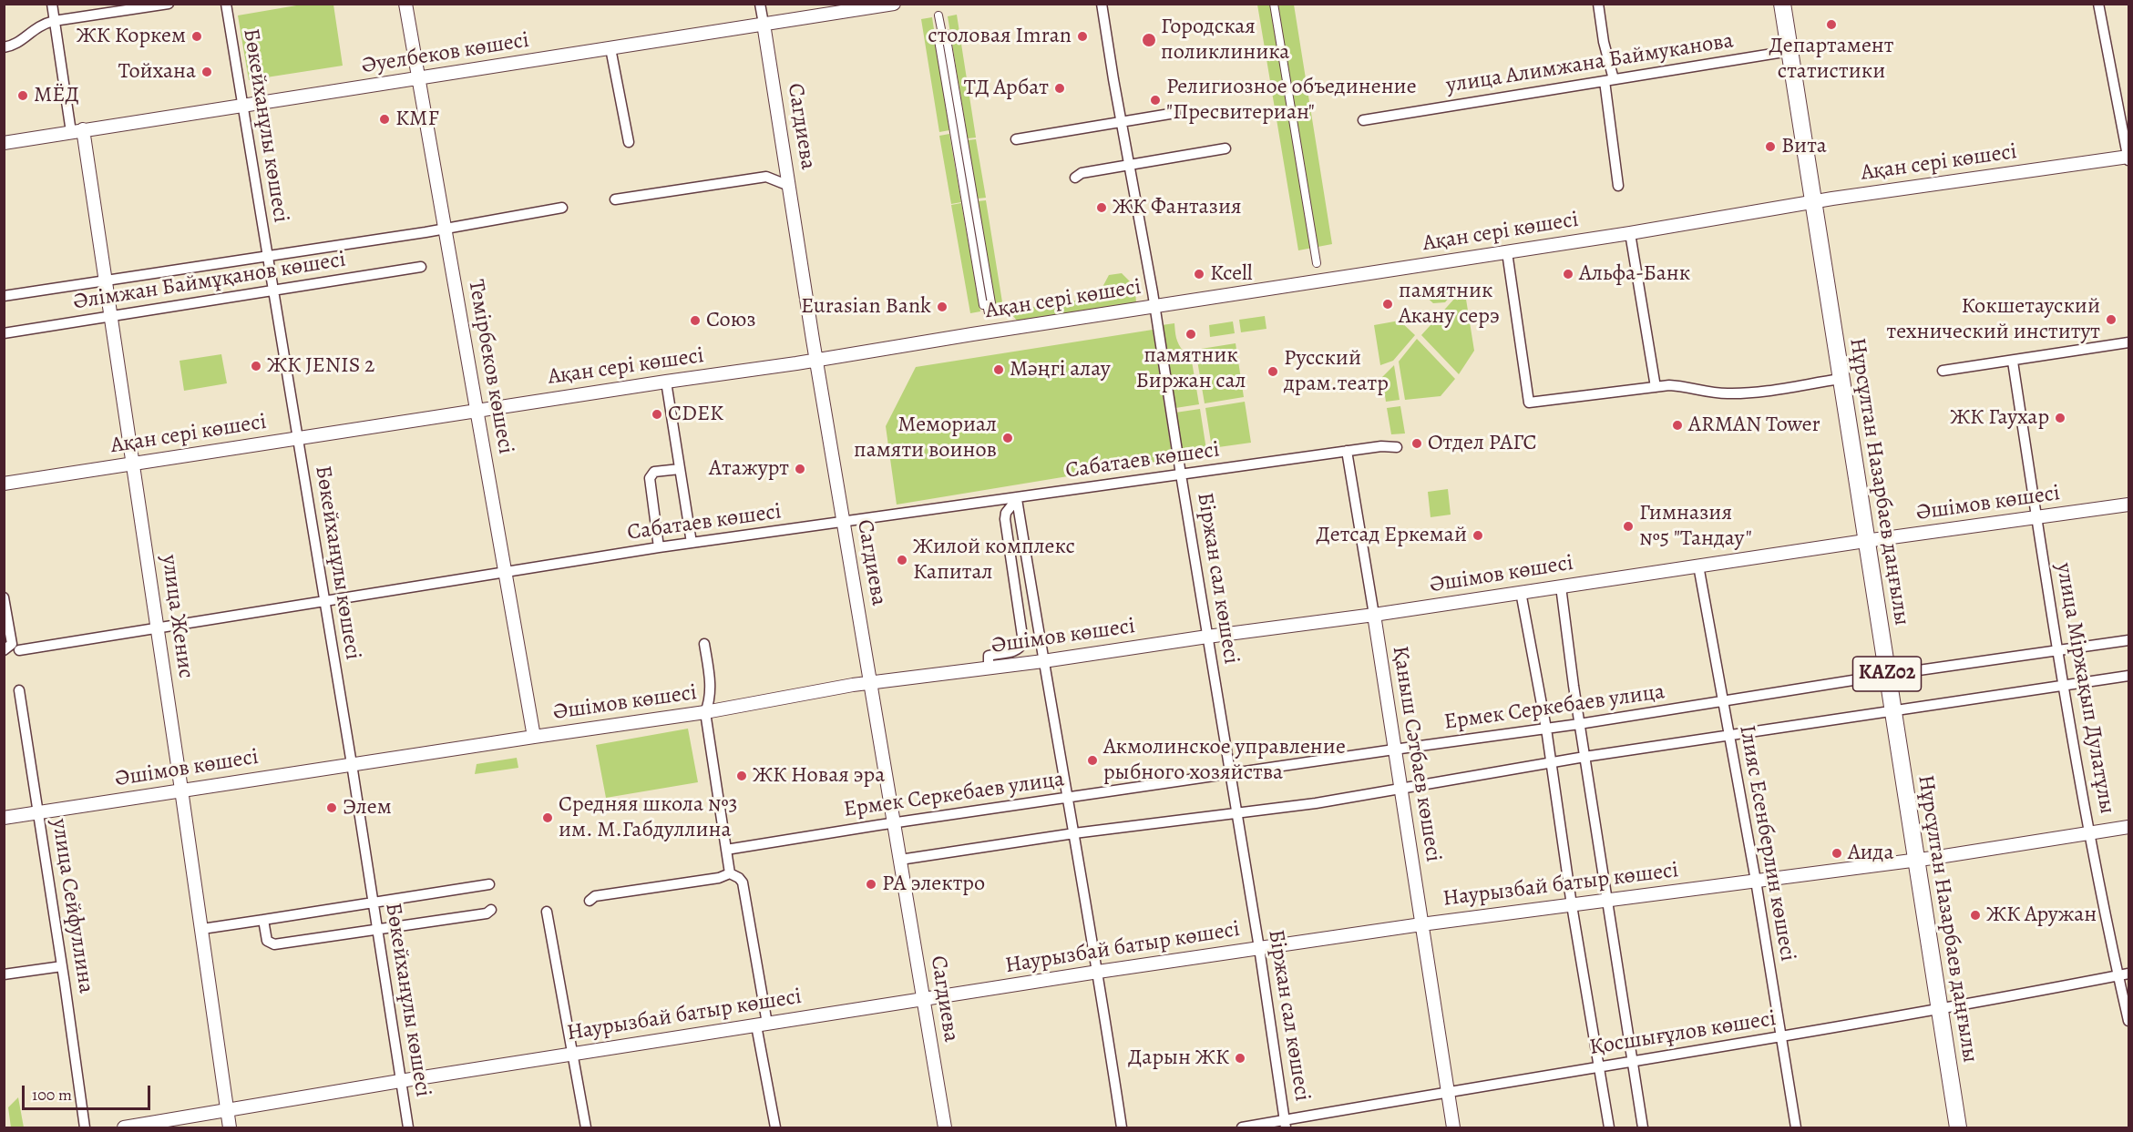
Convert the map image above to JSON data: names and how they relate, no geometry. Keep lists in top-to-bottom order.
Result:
{
  "streets": {
    "highway": ["Нұрсұлтан Назарбаев даңғылы", "KАZ02"],
    "street": [
      "Әуелбеков көшесі",
      "улица Алимжана Баймуканова",
      "Бөкейханұлы көшесі",
      "Сагдиева",
      "Ақан сері көшесі",
      "Әлімжан Баймұқанов көшесі",
      "Темірбеков көшесі",
      "Сабатаев көшесі",
      "Әшімов көшесі",
      "Біржан сал көшесі",
      "улица Женис",
      "улица Міржақып Дулатұлы",
      "Ермек Серкебаев улица",
      "Қаныш Сәтбаев көшесі",
      "Ілияс Есенберлин көшесі",
      "Наурызбай батыр көшесі",
      "улица Сейфуллина",
      "Қосшығұлов көшесі"
    ]
  },
  "crossings": [
    ["Әуелбеков көшесі", "Бөкейханұлы көшесі"],
    ["Әуелбеков көшесі", "Сагдиева"],
    ["Әуелбеков көшесі", "Темірбеков көшесі"],
    ["Әуелбеков көшесі", "улица Женис"],
    ["улица Алимжана Баймуканова", "Нұрсұлтан Назарбаев даңғылы"],
    ["Бөкейханұлы көшесі", "Ақан сері көшесі"],
    ["Бөкейханұлы көшесі", "Әлімжан Баймұқанов көшесі"],
    ["Бөкейханұлы көшесі", "Сабатаев көшесі"],
    ["Бөкейханұлы көшесі", "Әшімов көшесі"],
    ["Бөкейханұлы көшесі", "Наурызбай батыр көшесі"],
    ["Сагдиева", "Ақан сері көшесі"],
    ["Сагдиева", "Сабатаев көшесі"],
    ["Сагдиева", "Әшімов көшесі"],
    ["Сагдиева", "Ермек Серкебаев улица"],
    ["Сагдиева", "Наурызбай батыр көшесі"],
    ["Ақан сері көшесі", "Темірбеков көшесі"],
    ["Ақан сері көшесі", "Нұрсұлтан Назарбаев даңғылы"],
    ["Ақан сері көшесі", "Біржан сал көшесі"],
    ["Ақан сері көшесі", "улица Женис"],
    ["Әлімжан Баймұқанов көшесі", "Темірбеков көшесі"],
    ["Әлімжан Баймұқанов көшесі", "улица Женис"],
    ["Темірбеков көшесі", "Сабатаев көшесі"],
    ["Темірбеков көшесі", "Әшімов көшесі"],
    ["Сабатаев көшесі", "Біржан сал көшесі"],
    ["Сабатаев көшесі", "улица Женис"],
    ["Сабатаев көшесі", "Қаныш Сәтбаев көшесі"],
    ["Нұрсұлтан Назарбаев даңғылы", "Әшімов көшесі"],
    ["Нұрсұлтан Назарбаев даңғылы", "Ермек Серкебаев улица"],
    ["Нұрсұлтан Назарбаев даңғылы", "Наурызбай батыр көшесі"],
    ["Нұрсұлтан Назарбаев даңғылы", "Қосшығұлов көшесі"],
    ["Әшімов көшесі", "Біржан сал көшесі"],
    ["Әшімов көшесі", "улица Женис"],
    ["Әшімов көшесі", "улица Міржақып Дулатұлы"],
    ["Әшімов көшесі", "Қаныш Сәтбаев көшесі"],
    ["Әшімов көшесі", "Ілияс Есенберлин көшесі"],
    ["Әшімов көшесі", "улица Сейфуллина"],
    ["Біржан сал көшесі", "Ермек Серкебаев улица"],
    ["Біржан сал көшесі", "Наурызбай батыр көшесі"],
    ["Біржан сал көшесі", "Қосшығұлов көшесі"],
    ["улица Женис", "Наурызбай батыр көшесі"],
    ["улица Міржақып Дулатұлы", "Ермек Серкебаев улица"],
    ["улица Міржақып Дулатұлы", "Наурызбай батыр көшесі"],
    ["улица Міржақып Дулатұлы", "Қосшығұлов көшесі"],
    ["Ермек Серкебаев улица", "Қаныш Сәтбаев көшесі"],
    ["Ермек Серкебаев улица", "Ілияс Есенберлин көшесі"],
    ["Қаныш Сәтбаев көшесі", "Наурызбай батыр көшесі"],
    ["Қаныш Сәтбаев көшесі", "Қосшығұлов көшесі"],
    ["Ілияс Есенберлин көшесі", "Наурызбай батыр көшесі"],
    ["Ілияс Есенберлин көшесі", "Қосшығұлов көшесі"]
  ],
  "places": [
    "Департамент статистики",
    "ЖК Коркем",
    "столовая Imran",
    "Городская поликлиника",
    "Тойхана",
    "ТД Арбат",
    "МЁД",
    "Религиозное объединение \"Пресвитериан\"",
    "KMF",
    "Вита",
    "ЖК Фантазия",
    "Kcell",
    "Альфа-Банк",
    "памятник Акану серэ",
    "Eurasian Bank",
    "Кокшетауский технический институт",
    "Союз",
    "памятник Биржан сал",
    "ЖК JENIS 2",
    "Мәңгі алау",
    "Русский драм.театр",
    "CDEK",
    "ЖК Гаухар",
    "ARMAN Tower",
    "Мемориал памяти воинов",
    "Отдел РАГС",
    "Атажурт",
    "Гимназия №5 \"Тандау\"",
    "Детсад Еркемай",
    "Жилой комплекс Капитал",
    "Акмолинское управление рыбного хозяйства",
    "ЖК Новая эра",
    "Элем",
    "Средняя школа №3 им. М.Габдуллина",
    "Аида",
    "РА электро",
    "ЖК Аружан",
    "Дарын ЖК"
  ],
  "scale_bar": "100 m"
}
